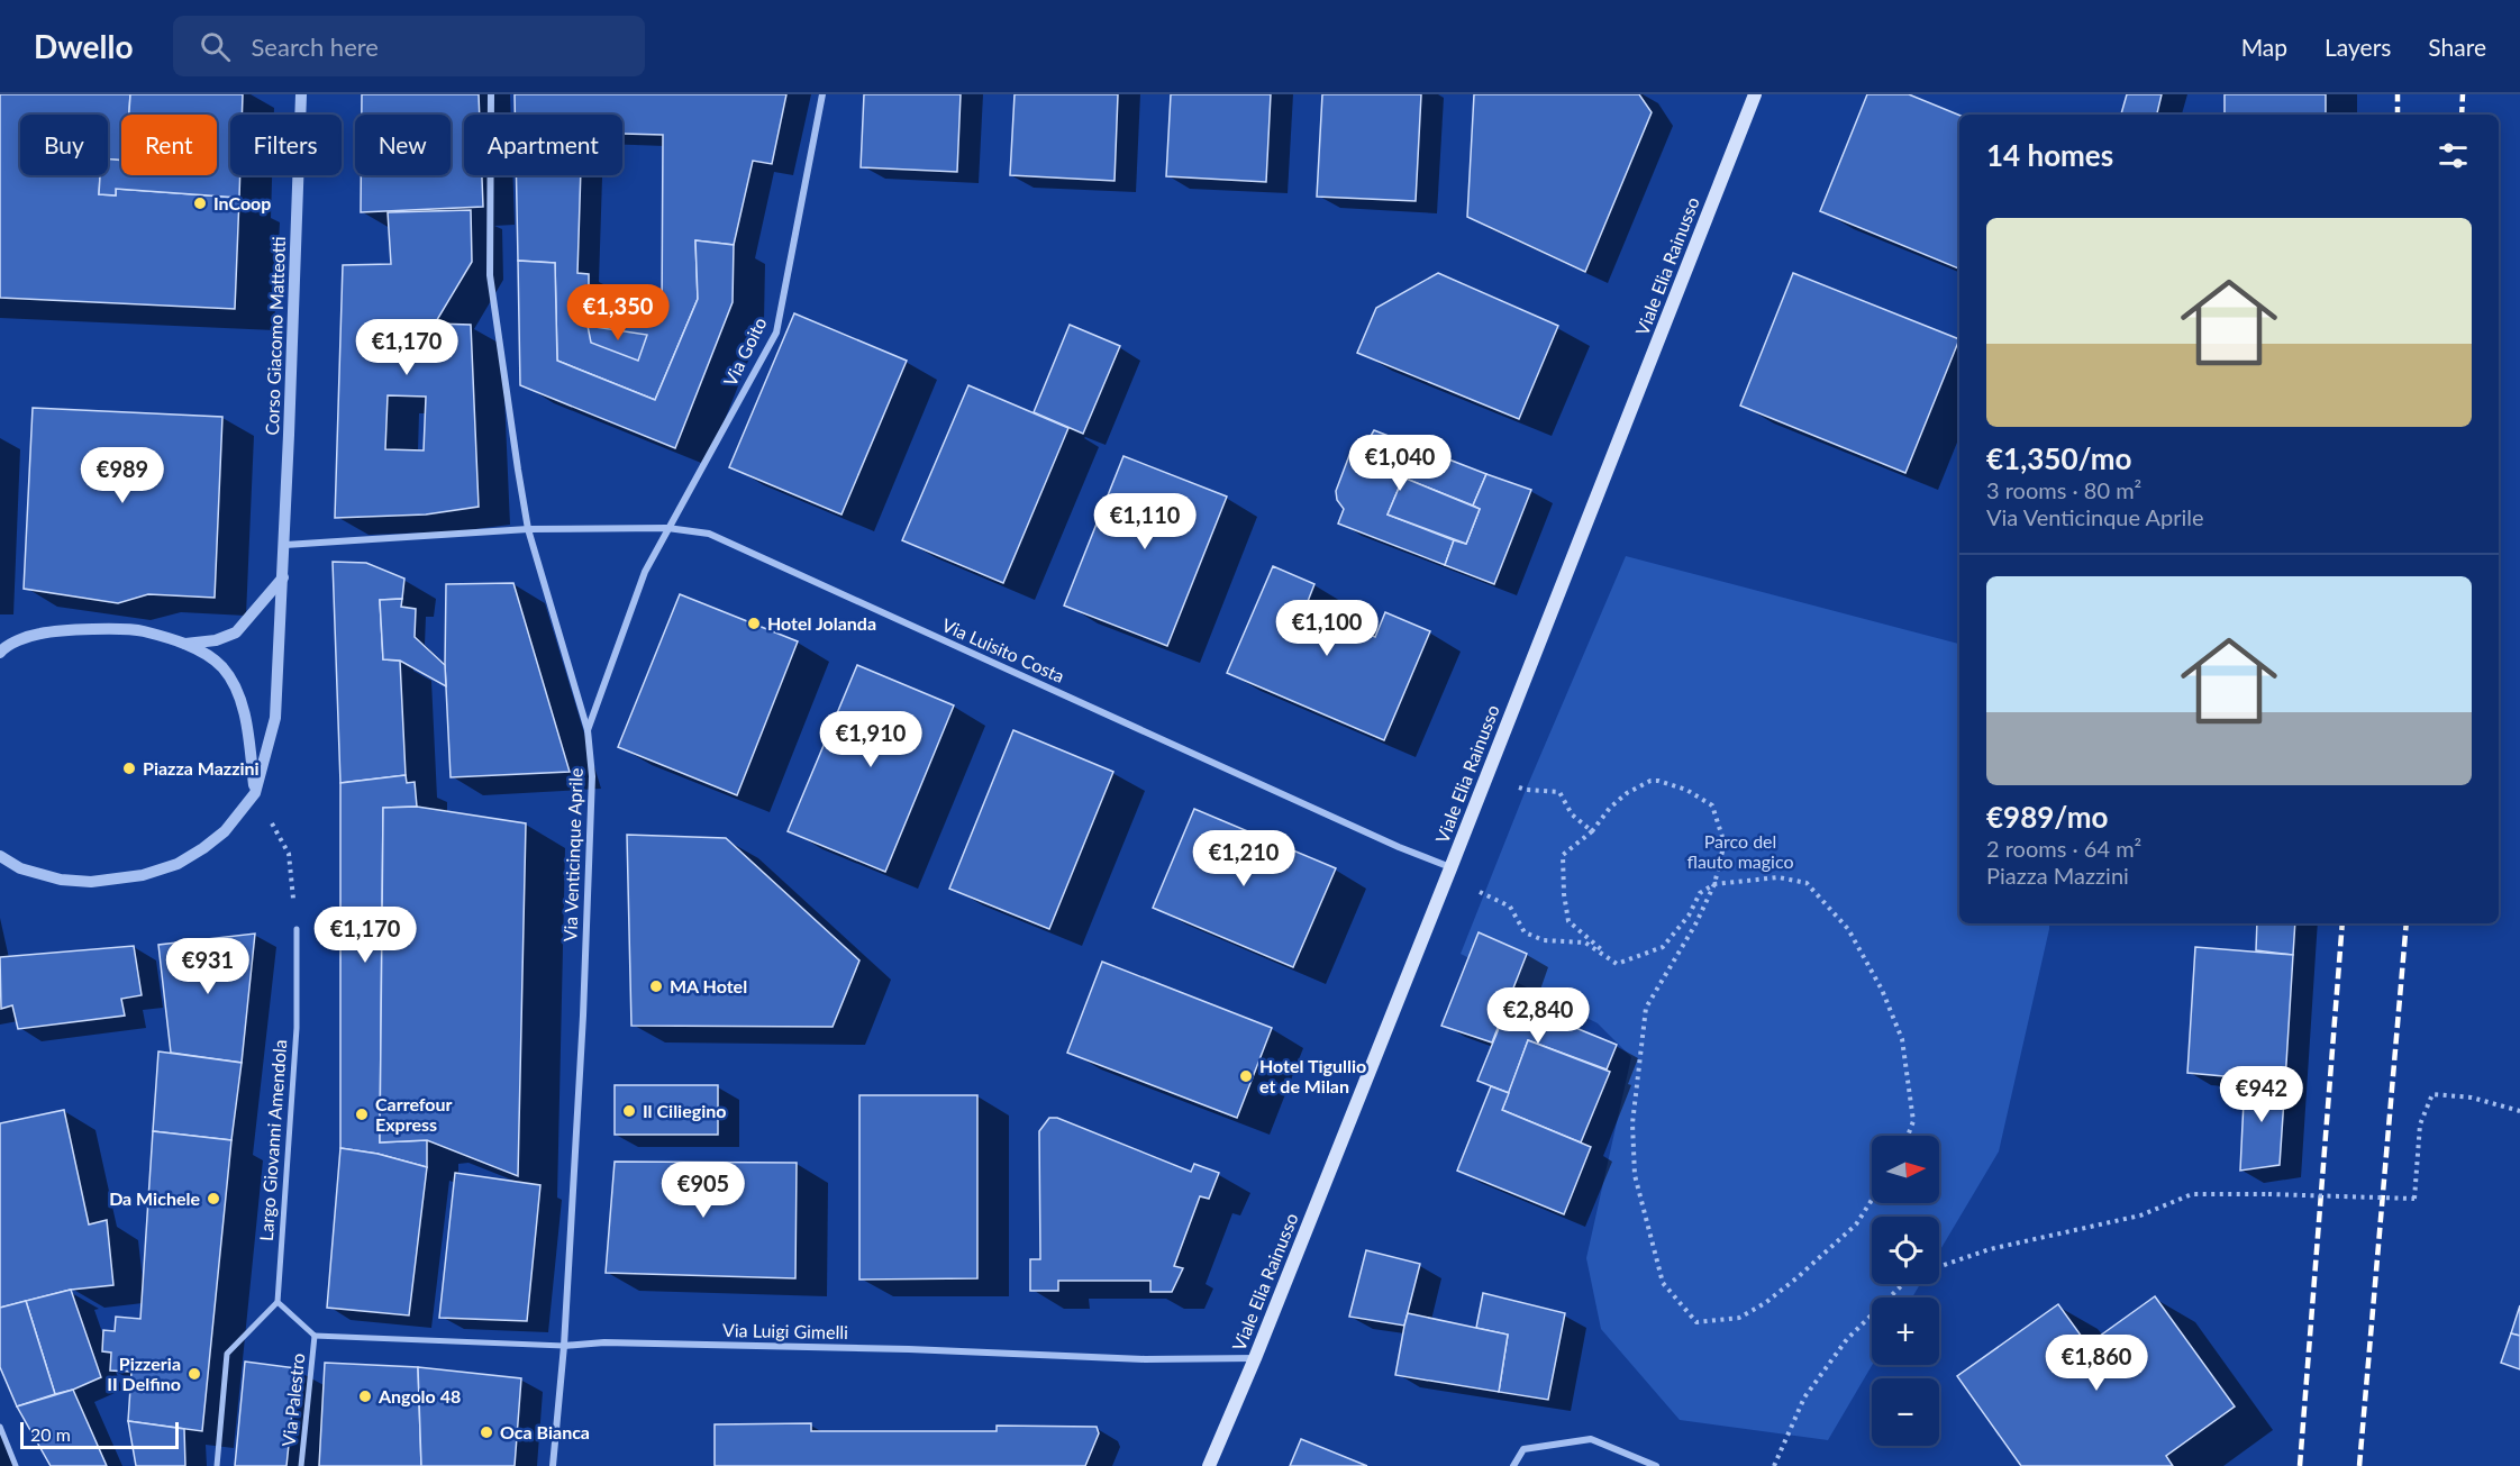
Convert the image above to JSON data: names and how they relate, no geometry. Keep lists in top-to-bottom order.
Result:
{
  "streets": {
    "main road": ["Viale Elia Rainusso"],
    "street": [
      "Corso Giacomo Matteotti",
      "Via Goito",
      "Via Luisito Costa",
      "Via Venticinque Aprile",
      "Largo Giovanni Amendola",
      "Via Luigi Gimelli",
      "Via Palestro"
    ]
  },
  "crossings": [
    ["Viale Elia Rainusso", "Via Luisito Costa"],
    ["Viale Elia Rainusso", "Via Luigi Gimelli"],
    ["Corso Giacomo Matteotti", "Via Luisito Costa"],
    ["Via Goito", "Via Luisito Costa"],
    ["Via Goito", "Via Venticinque Aprile"],
    ["Via Luisito Costa", "Via Venticinque Aprile"],
    ["Via Venticinque Aprile", "Via Luigi Gimelli"],
    ["Via Luigi Gimelli", "Via Palestro"]
  ],
  "parks": ["Parco del flauto magico"],
  "places": [
    "InCoop",
    "Hotel Jolanda",
    "Piazza Mazzini",
    "MA Hotel",
    "Hotel Tigullio et de Milan",
    "Il Ciliegino",
    "Carrefour Express",
    "Da Michele",
    "Pizzeria II Delfino",
    "Angolo 48",
    "Oca Bianca"
  ],
  "scale_bar": "20 m",
  "north": "right",
  "page": {
    "header": "Dwello",
    "search": "Search here",
    "nav": ["Map", "Layers", "Share"],
    "chip": [
      "Buy",
      "Rent",
      "Filters",
      "New",
      "Apartment"
    ],
    "heading": "14 homes",
    "list": [
      {
        "name": "€1,350/mo",
        "note": "3 rooms · 80 m² · Via Venticinque Aprile"
      },
      {
        "name": "€989/mo",
        "note": "2 rooms · 64 m² · Piazza Mazzini"
      }
    ],
    "price": [
      "€1,350",
      "€1,170",
      "€1,040",
      "€989",
      "€1,110",
      "€1,100",
      "€1,910",
      "€1,210",
      "€1,170",
      "€931",
      "€2,840",
      "€942",
      "€905",
      "€1,860"
    ],
    "map_buttons": ["+", "−"],
    "scale": "20 m"
  }
}
